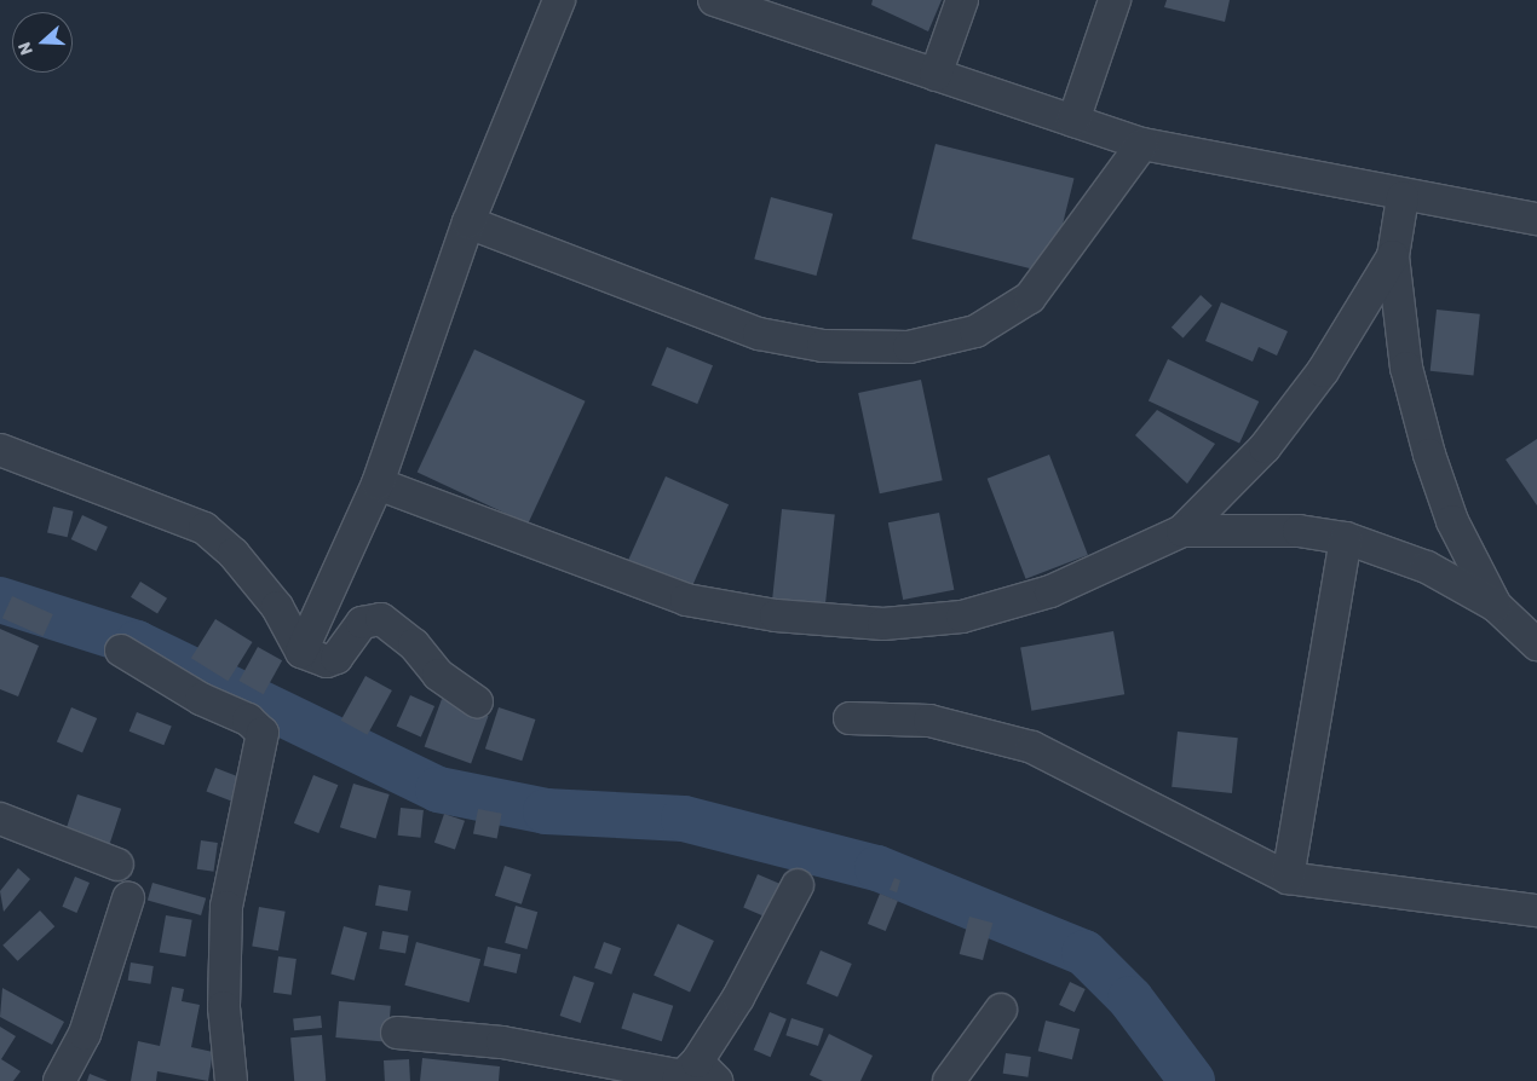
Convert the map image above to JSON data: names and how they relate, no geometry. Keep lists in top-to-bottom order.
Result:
{
  "north": "left"
}
